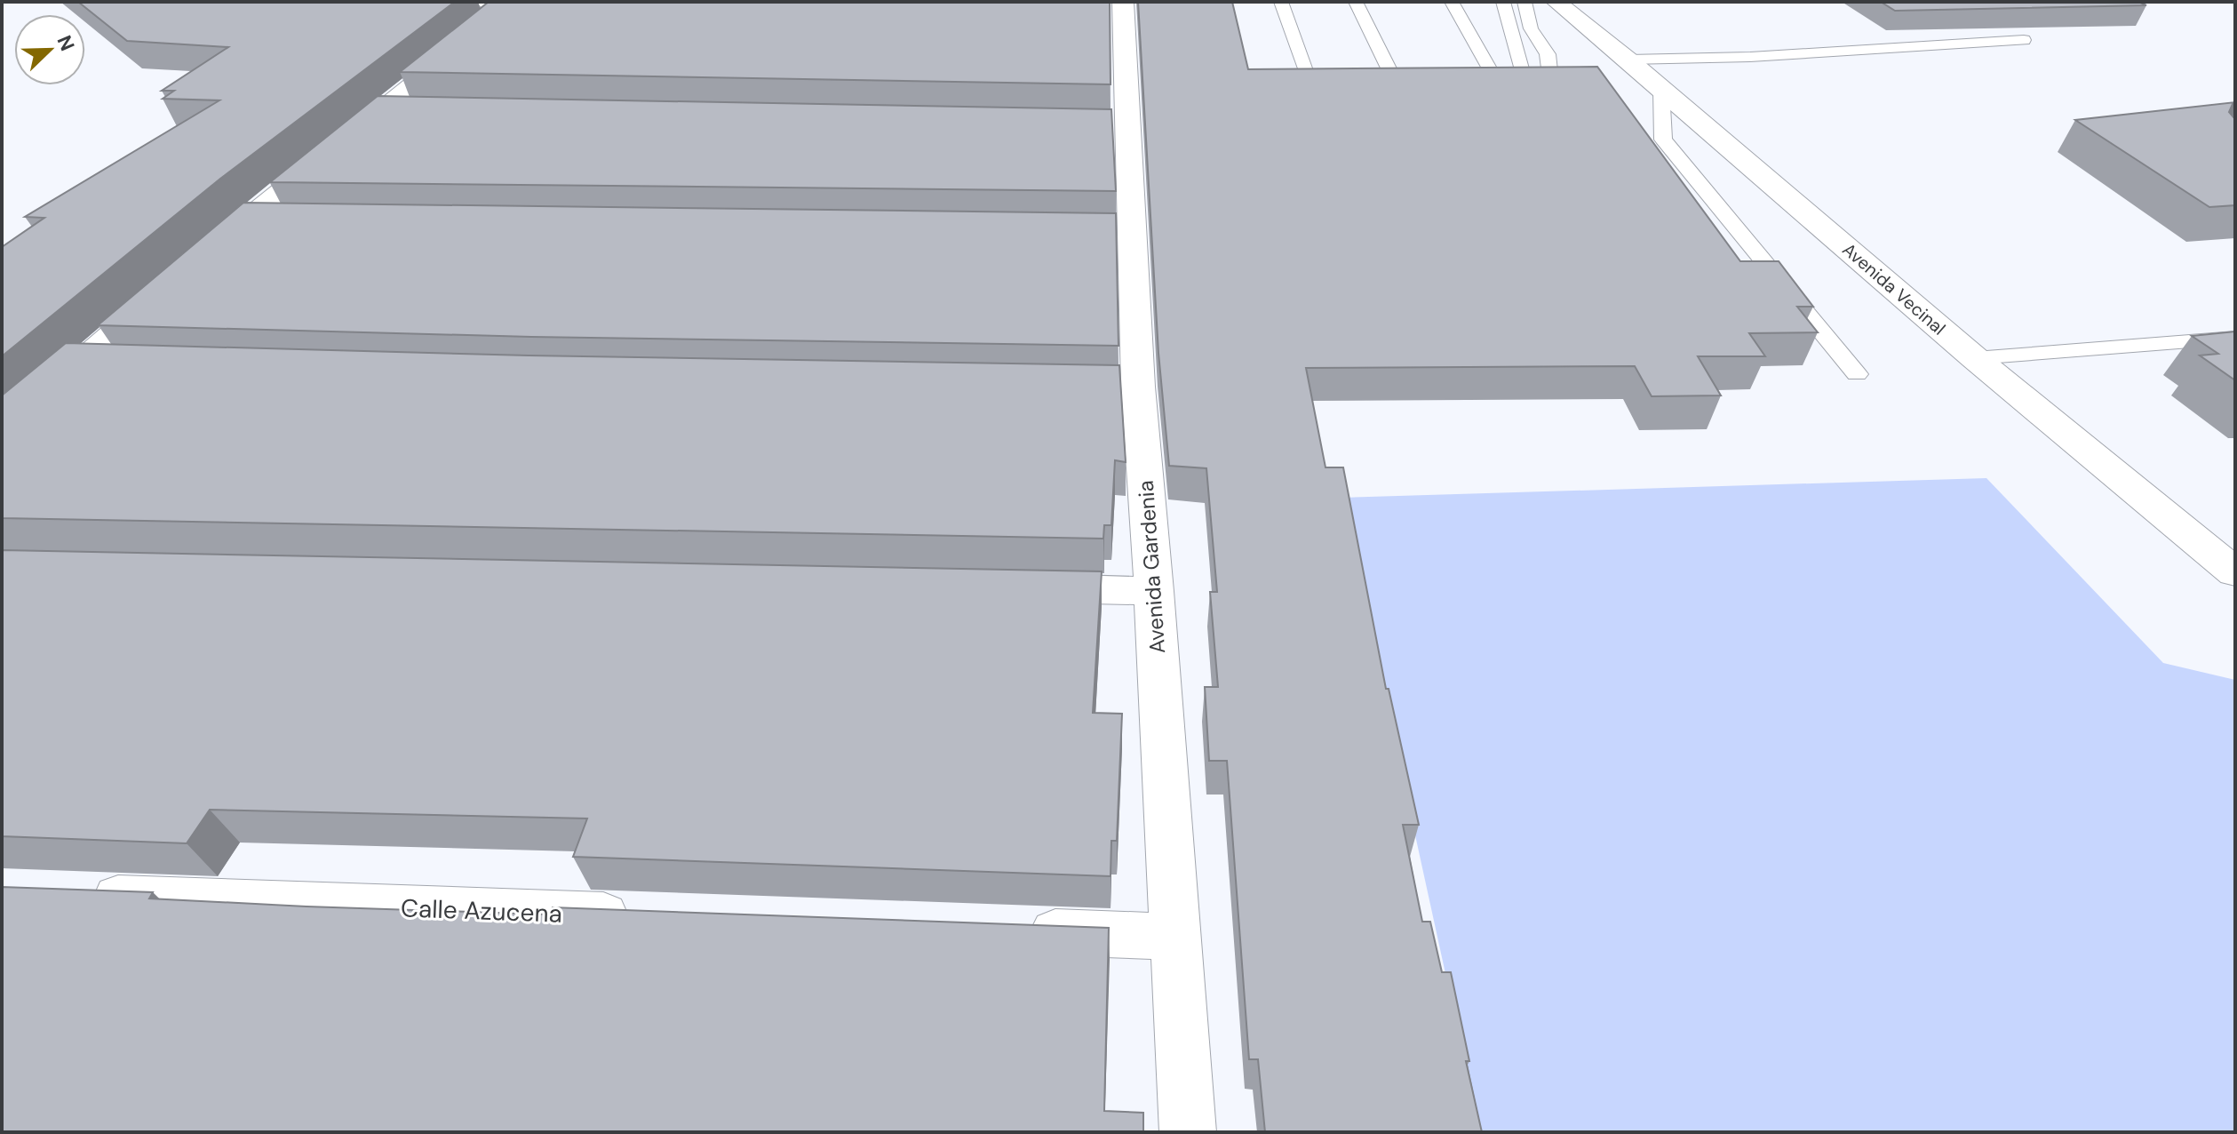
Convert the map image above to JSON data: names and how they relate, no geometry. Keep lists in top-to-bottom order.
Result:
{
  "streets": {
    "street": ["Avenida Vecinal", "Avenida Gardenia", "Calle Azucena"]
  },
  "north": "top right"
}
